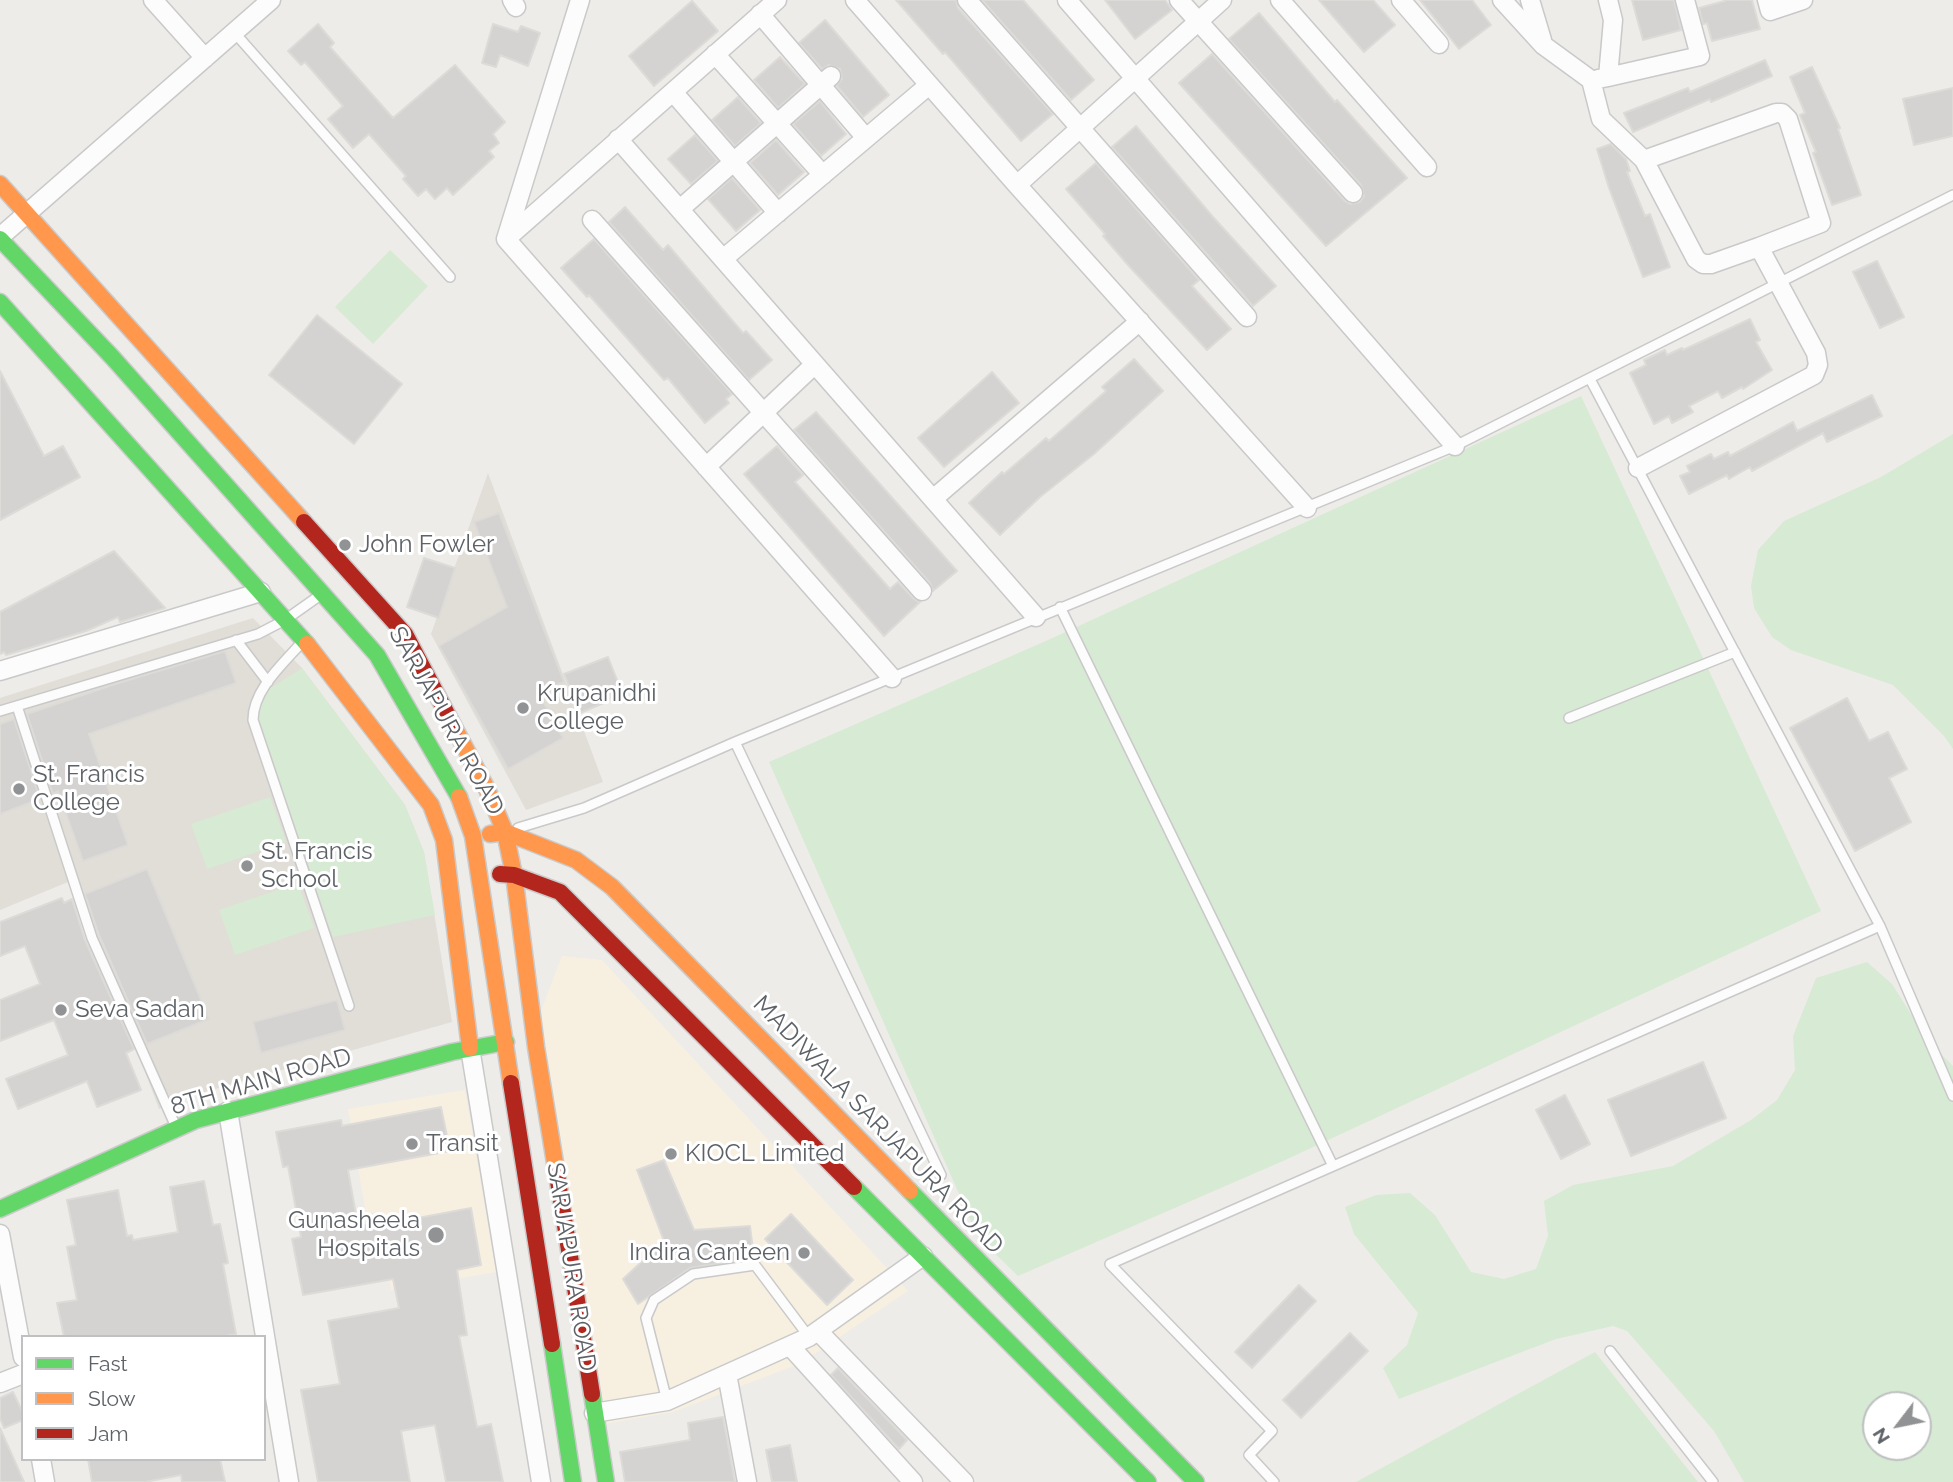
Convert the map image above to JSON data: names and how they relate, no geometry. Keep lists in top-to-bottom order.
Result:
{
  "streets": {
    "main road": ["SARJAPURA ROAD", "8TH MAIN ROAD", "MADIWALA SARJAPURA ROAD"]
  },
  "crossings": [
    ["SARJAPURA ROAD", "8TH MAIN ROAD"],
    ["SARJAPURA ROAD", "MADIWALA SARJAPURA ROAD"]
  ],
  "places": [
    "John Fowler",
    "Krupanidhi College",
    "St. Francis College",
    "St. Francis School",
    "Seva Sadan",
    "Transit",
    "KIOCL Limited",
    "Gunasheela Hospitals",
    "Indira Canteen"
  ],
  "legend": ["Fast", "Slow", "Jam"],
  "north": "bottom left"
}
